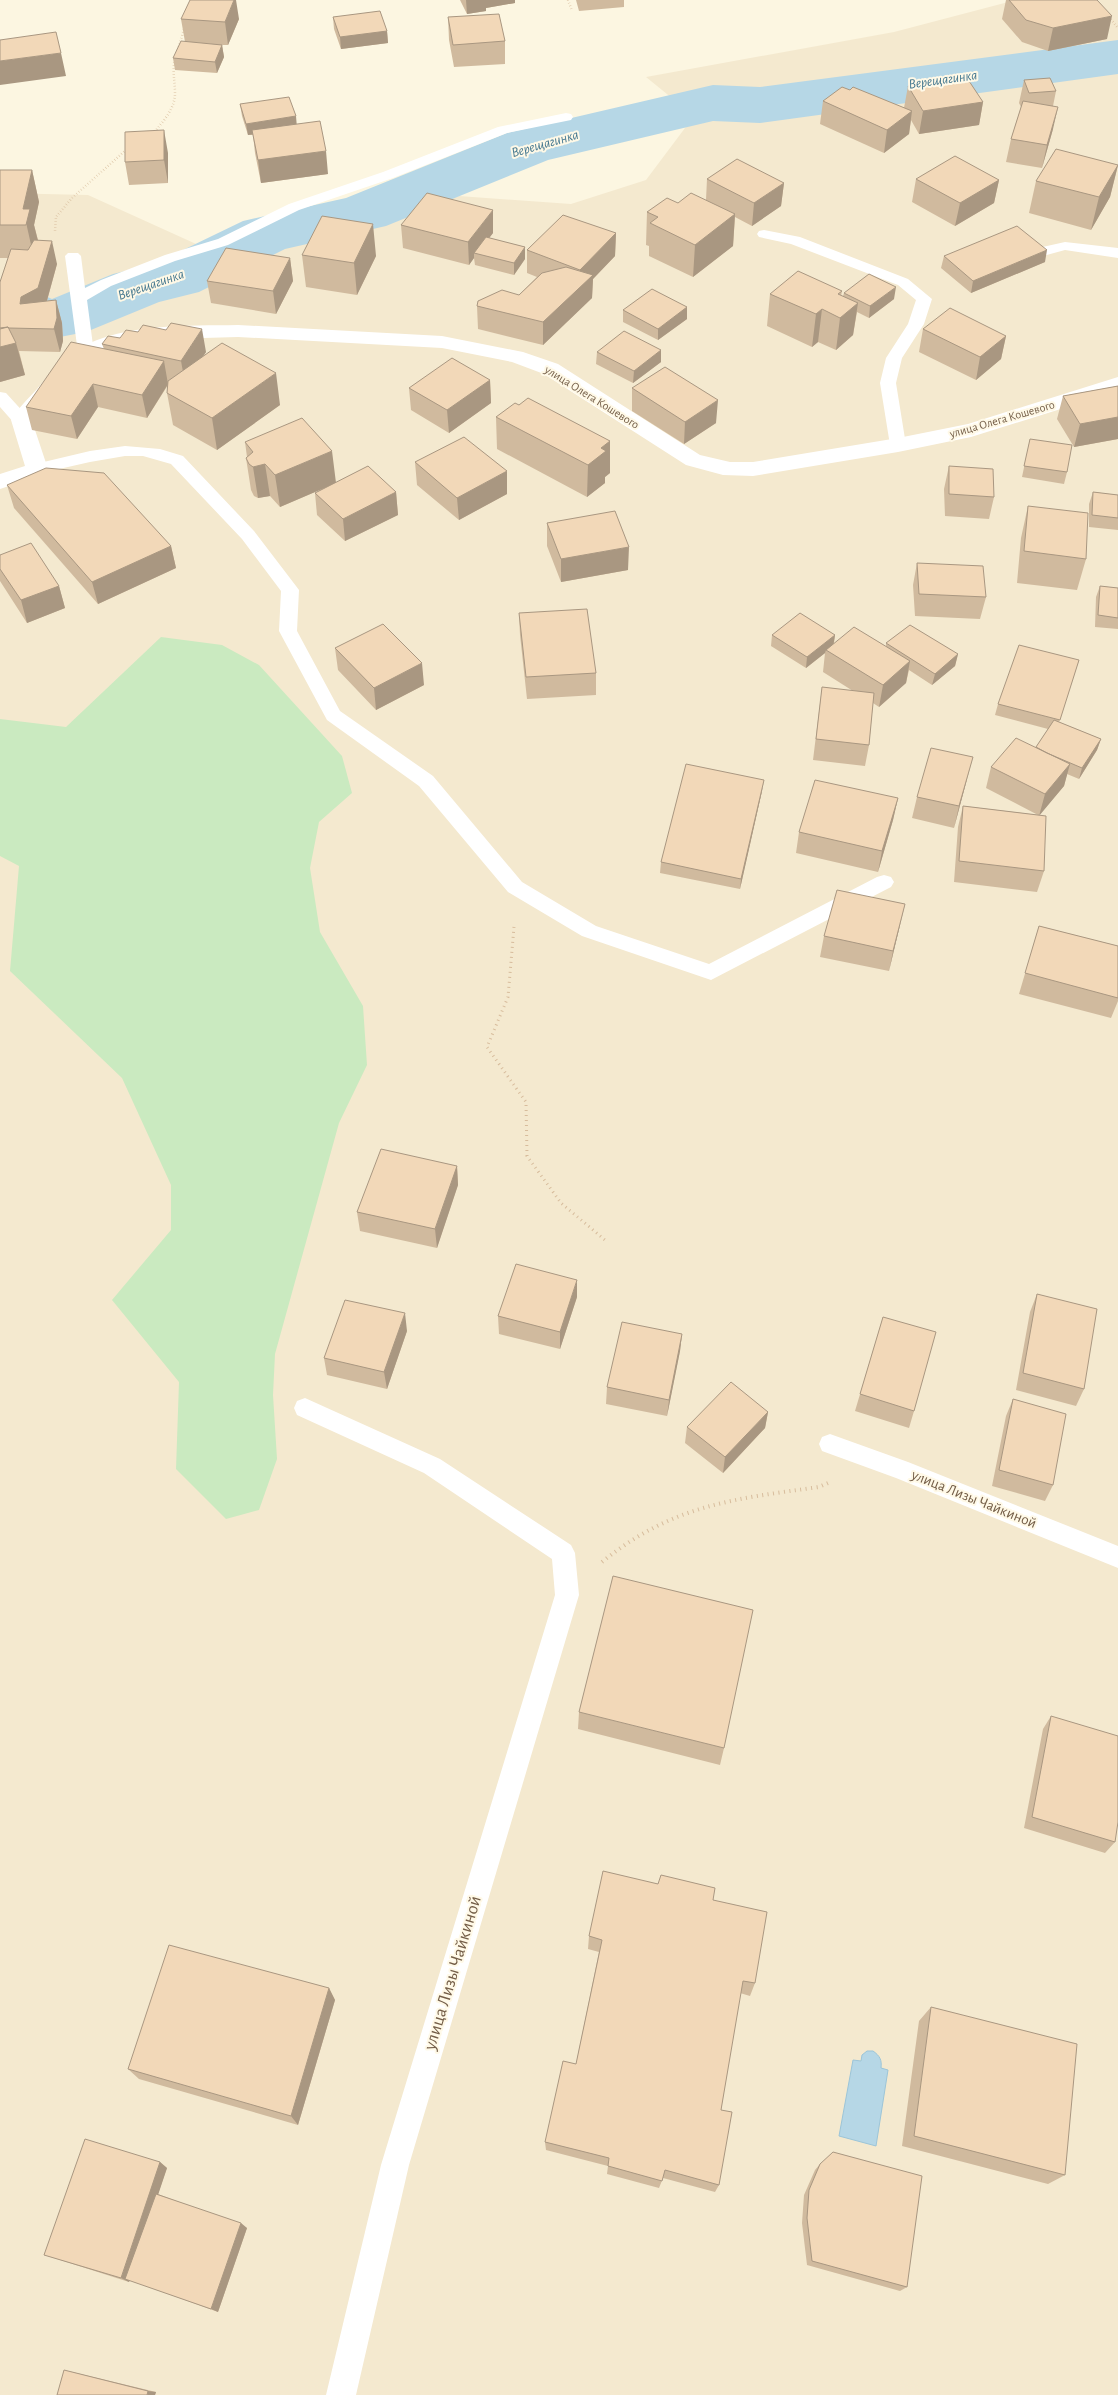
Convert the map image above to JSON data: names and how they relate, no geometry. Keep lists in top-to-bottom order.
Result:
{
  "streets": {
    "street": ["улица Олега Кошевого"],
    "lane": ["улица Лизы Чайкиной"]
  },
  "water": ["Верещагинка"]
}
